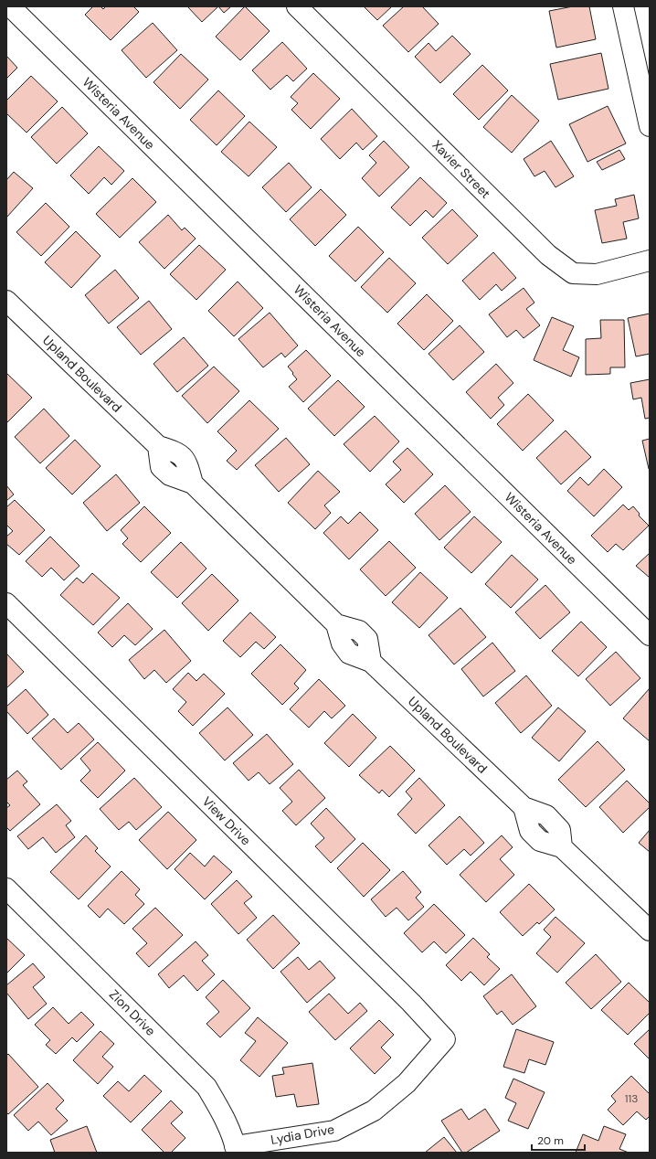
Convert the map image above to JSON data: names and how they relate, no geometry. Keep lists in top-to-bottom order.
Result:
{
  "streets": {
    "street": [
      "Wisteria Avenue",
      "Xavier Street",
      "Upland Boulevard",
      "View Drive",
      "Zion Drive",
      "Lydia Drive"
    ]
  },
  "crossings": [
    ["View Drive", "Lydia Drive"],
    ["Zion Drive", "Lydia Drive"]
  ],
  "house_numbers": ["113"],
  "scale_bar": "20 m"
}
